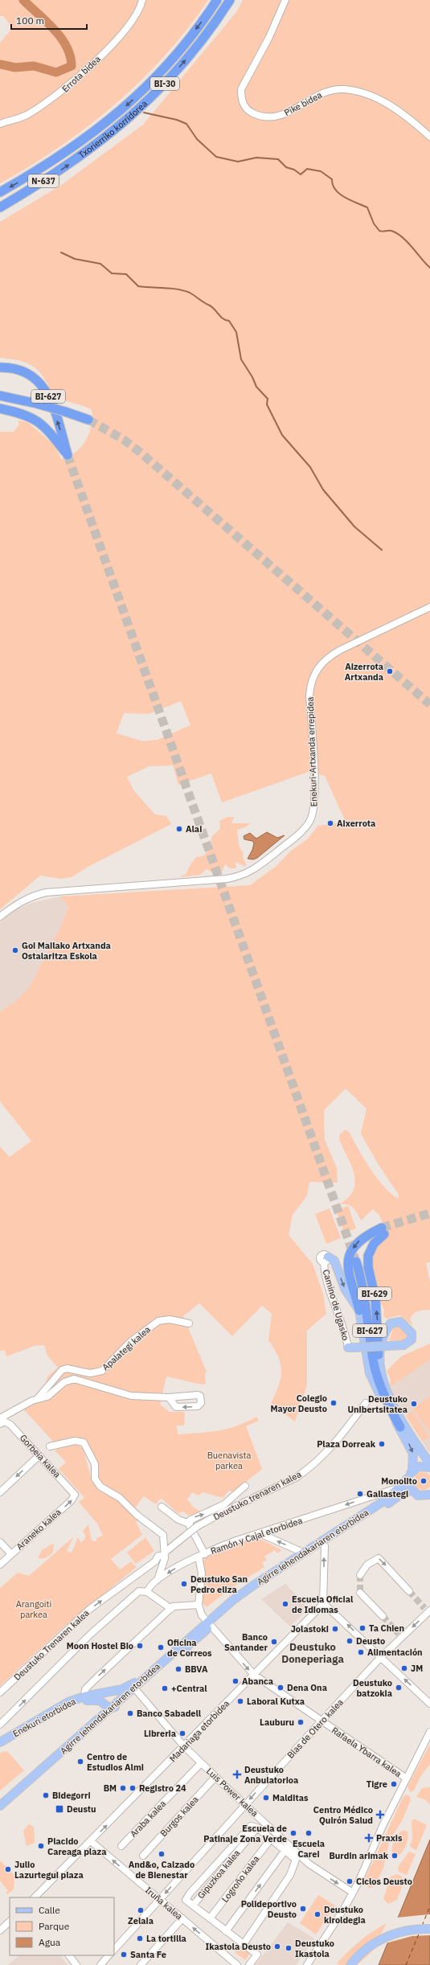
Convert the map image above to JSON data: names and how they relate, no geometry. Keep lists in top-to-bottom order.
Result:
{
  "streets": {
    "highway": [
      "BI-30",
      "Txorierriko korridorea",
      "N-637",
      "BI-627",
      "BI-629"
    ],
    "main road": ["Agirre lehendakariaren etorbidea", "Enekuri etorbidea"],
    "street": [
      "Errota bidea",
      "Pike bidea",
      "Enekuri-Artxanda errepidea",
      "Camino de Ugasko",
      "Apalategi kalea",
      "Gorbeia kalea",
      "Deustuko trenaren kalea",
      "Araneko kalea",
      "Ramón y Cajal etorbidea",
      "Deustuko Trenaren kalea",
      "Blas de Otero kalea",
      "Madariaga etorbidea",
      "Rafaela Ybarra kalea",
      "Luis Power kalea",
      "Burgos kalea",
      "Araba kalea",
      "Gipuzkoa kalea",
      "Logroño kalea",
      "Iruña kalea"
    ]
  },
  "crossings": [
    ["BI-627", "BI-629"],
    ["BI-627", "Agirre lehendakariaren etorbidea"],
    ["Gorbeia kalea", "Araneko kalea"],
    ["Deustuko trenaren kalea", "Deustuko Trenaren kalea"],
    ["Ramón y Cajal etorbidea", "Agirre lehendakariaren etorbidea"],
    ["Agirre lehendakariaren etorbidea", "Enekuri etorbidea"],
    ["Agirre lehendakariaren etorbidea", "Rafaela Ybarra kalea"],
    ["Agirre lehendakariaren etorbidea", "Luis Power kalea"],
    ["Blas de Otero kalea", "Rafaela Ybarra kalea"],
    ["Blas de Otero kalea", "Luis Power kalea"],
    ["Blas de Otero kalea", "Iruña kalea"],
    ["Madariaga etorbidea", "Rafaela Ybarra kalea"],
    ["Madariaga etorbidea", "Luis Power kalea"],
    ["Madariaga etorbidea", "Iruña kalea"],
    ["Luis Power kalea", "Burgos kalea"],
    ["Luis Power kalea", "Araba kalea"],
    ["Gipuzkoa kalea", "Logroño kalea"]
  ],
  "one_way": [
    "Ramón y Cajal etorbidea",
    "Blas de Otero kalea",
    "Luis Power kalea",
    "Iruña kalea"
  ],
  "districts": ["Deustuko Doneperiaga"],
  "parks": ["Buenavista parkea", "Arangoiti parkea"],
  "places": {
    "other": [
      "Aizerrota Artxanda",
      "Aixerrota",
      "Alai",
      "Goi Mailako Artxanda Ostalaritza Eskola",
      "Colegio Mayor Deusto",
      "Deustuko Unibertsitatea",
      "Plaza Dorreak",
      "Monolito",
      "Gallastegi",
      "Deustuko San Pedro eliza",
      "Escuela Oficial de Idiomas",
      "Ta Chien",
      "Jolastoki",
      "Deusto",
      "Banco Santander",
      "Moon Hostel Bio",
      "Oficina de Correos",
      "Alimentación",
      "JM",
      "BBVA",
      "Abanca",
      "Dena Ona",
      "Deustuko batzokia",
      "+Central",
      "Laboral Kutxa",
      "Banco Sabadell",
      "Lauburu",
      "Libreria",
      "Centro de Estudios Almi",
      "Tigre",
      "BM",
      "Registro 24",
      "Bidegorri",
      "Malditas",
      "Escuela de Patinaje Zona Verde",
      "Escuela Carei",
      "Placido Careaga plaza",
      "And&o, Calzado de Bienestar",
      "Burdin arimak",
      "Julio Lazurtegui plaza",
      "Ciclos Deusto",
      "Polideportivo Deusto",
      "Zelaia",
      "Deustuko kiroldegia",
      "La tortilla",
      "Ikastola Deusto",
      "Deustuko Ikastola",
      "Santa Fe"
    ],
    "health": ["Deustuko Anbulatorioa", "Centro Médico Quirón Salud", "Praxis"],
    "transit": ["Deustu"]
  },
  "legend": ["Calle", "Parque", "Agua"],
  "scale_bar": "100 m"
}
